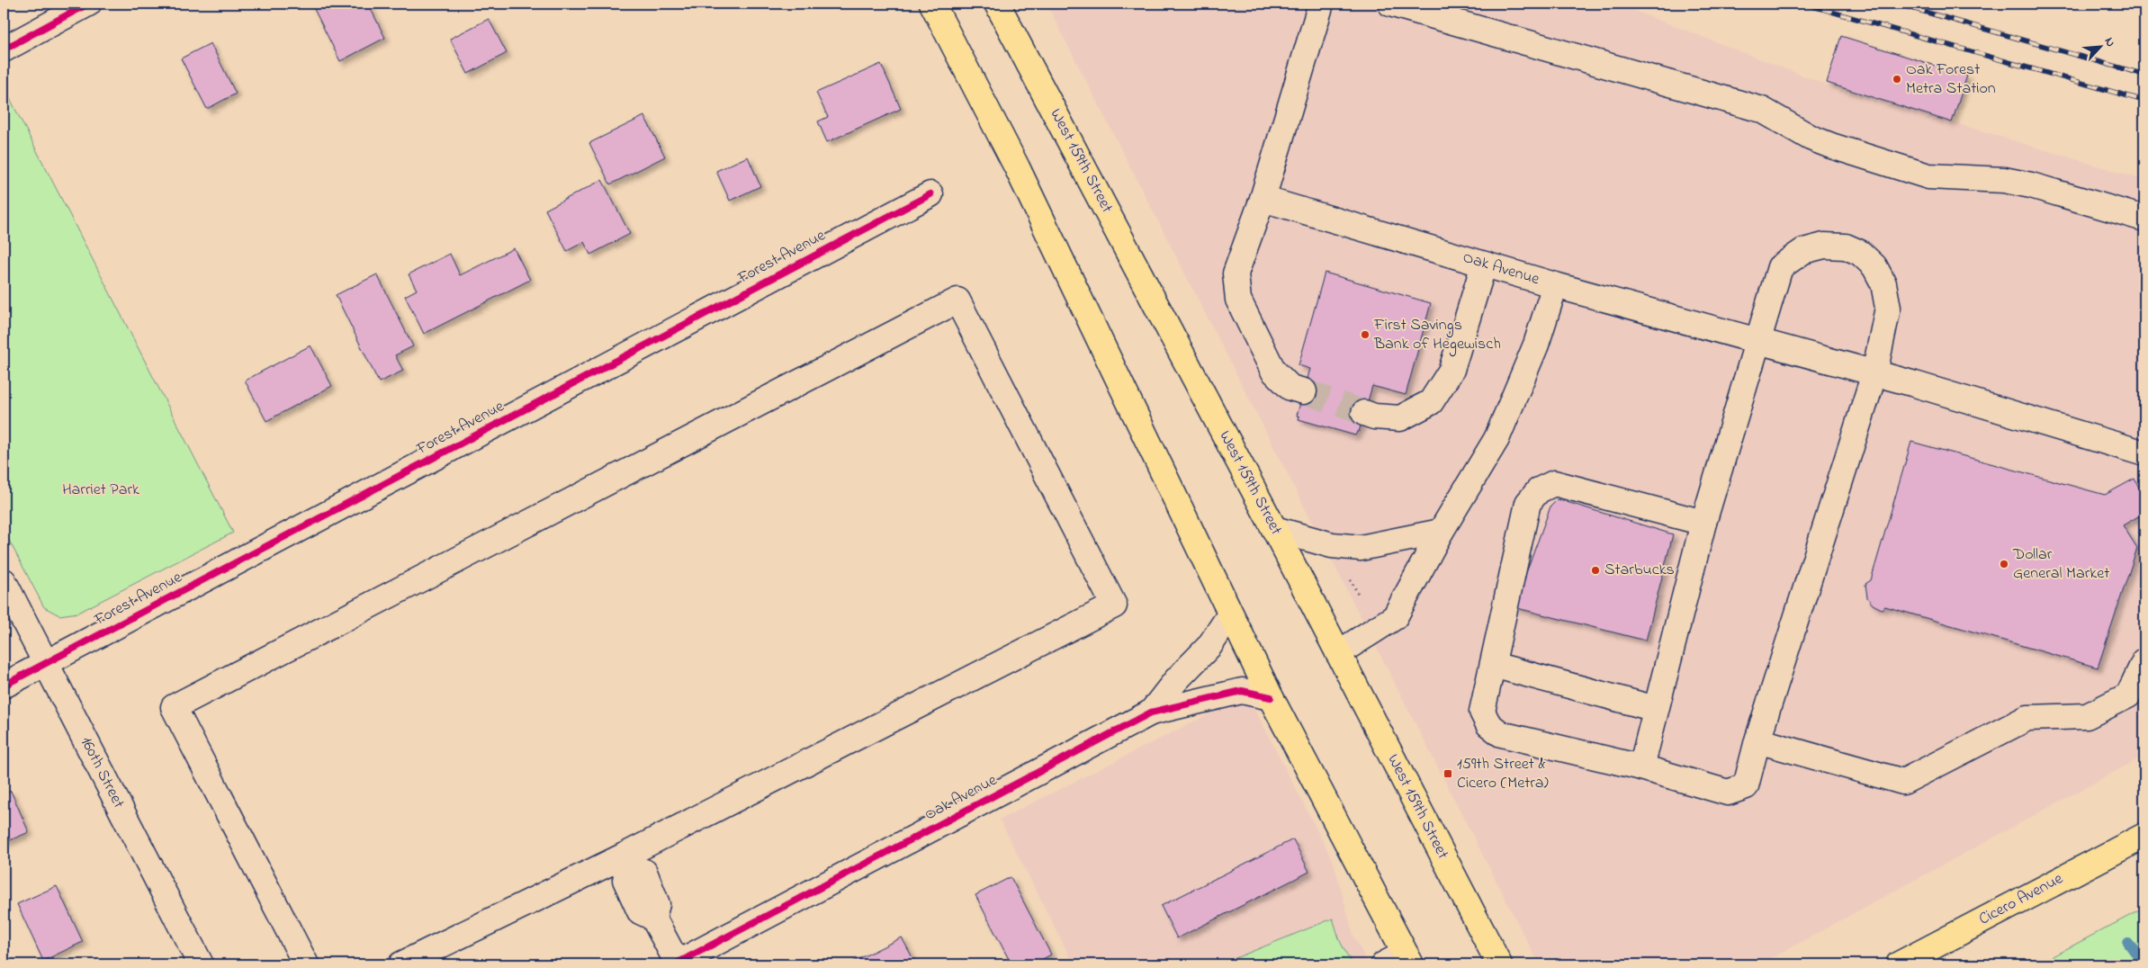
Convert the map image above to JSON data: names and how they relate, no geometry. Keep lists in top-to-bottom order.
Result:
{
  "streets": {
    "main road": ["West 159th Street", "Cicero Avenue"],
    "street": ["Forest Avenue", "Oak Avenue", "160th Street"]
  },
  "crossings": [
    ["West 159th Street", "Oak Avenue"],
    ["Forest Avenue", "160th Street"]
  ],
  "parks": ["Harriet Park"],
  "places": {
    "other": [
      "Oak Forest Metra Station",
      "First Savings Bank of Hegewisch",
      "Dollar General Market",
      "Starbucks"
    ],
    "transit": ["159th Street & Cicero (Metra)"]
  },
  "north": "top right"
}
